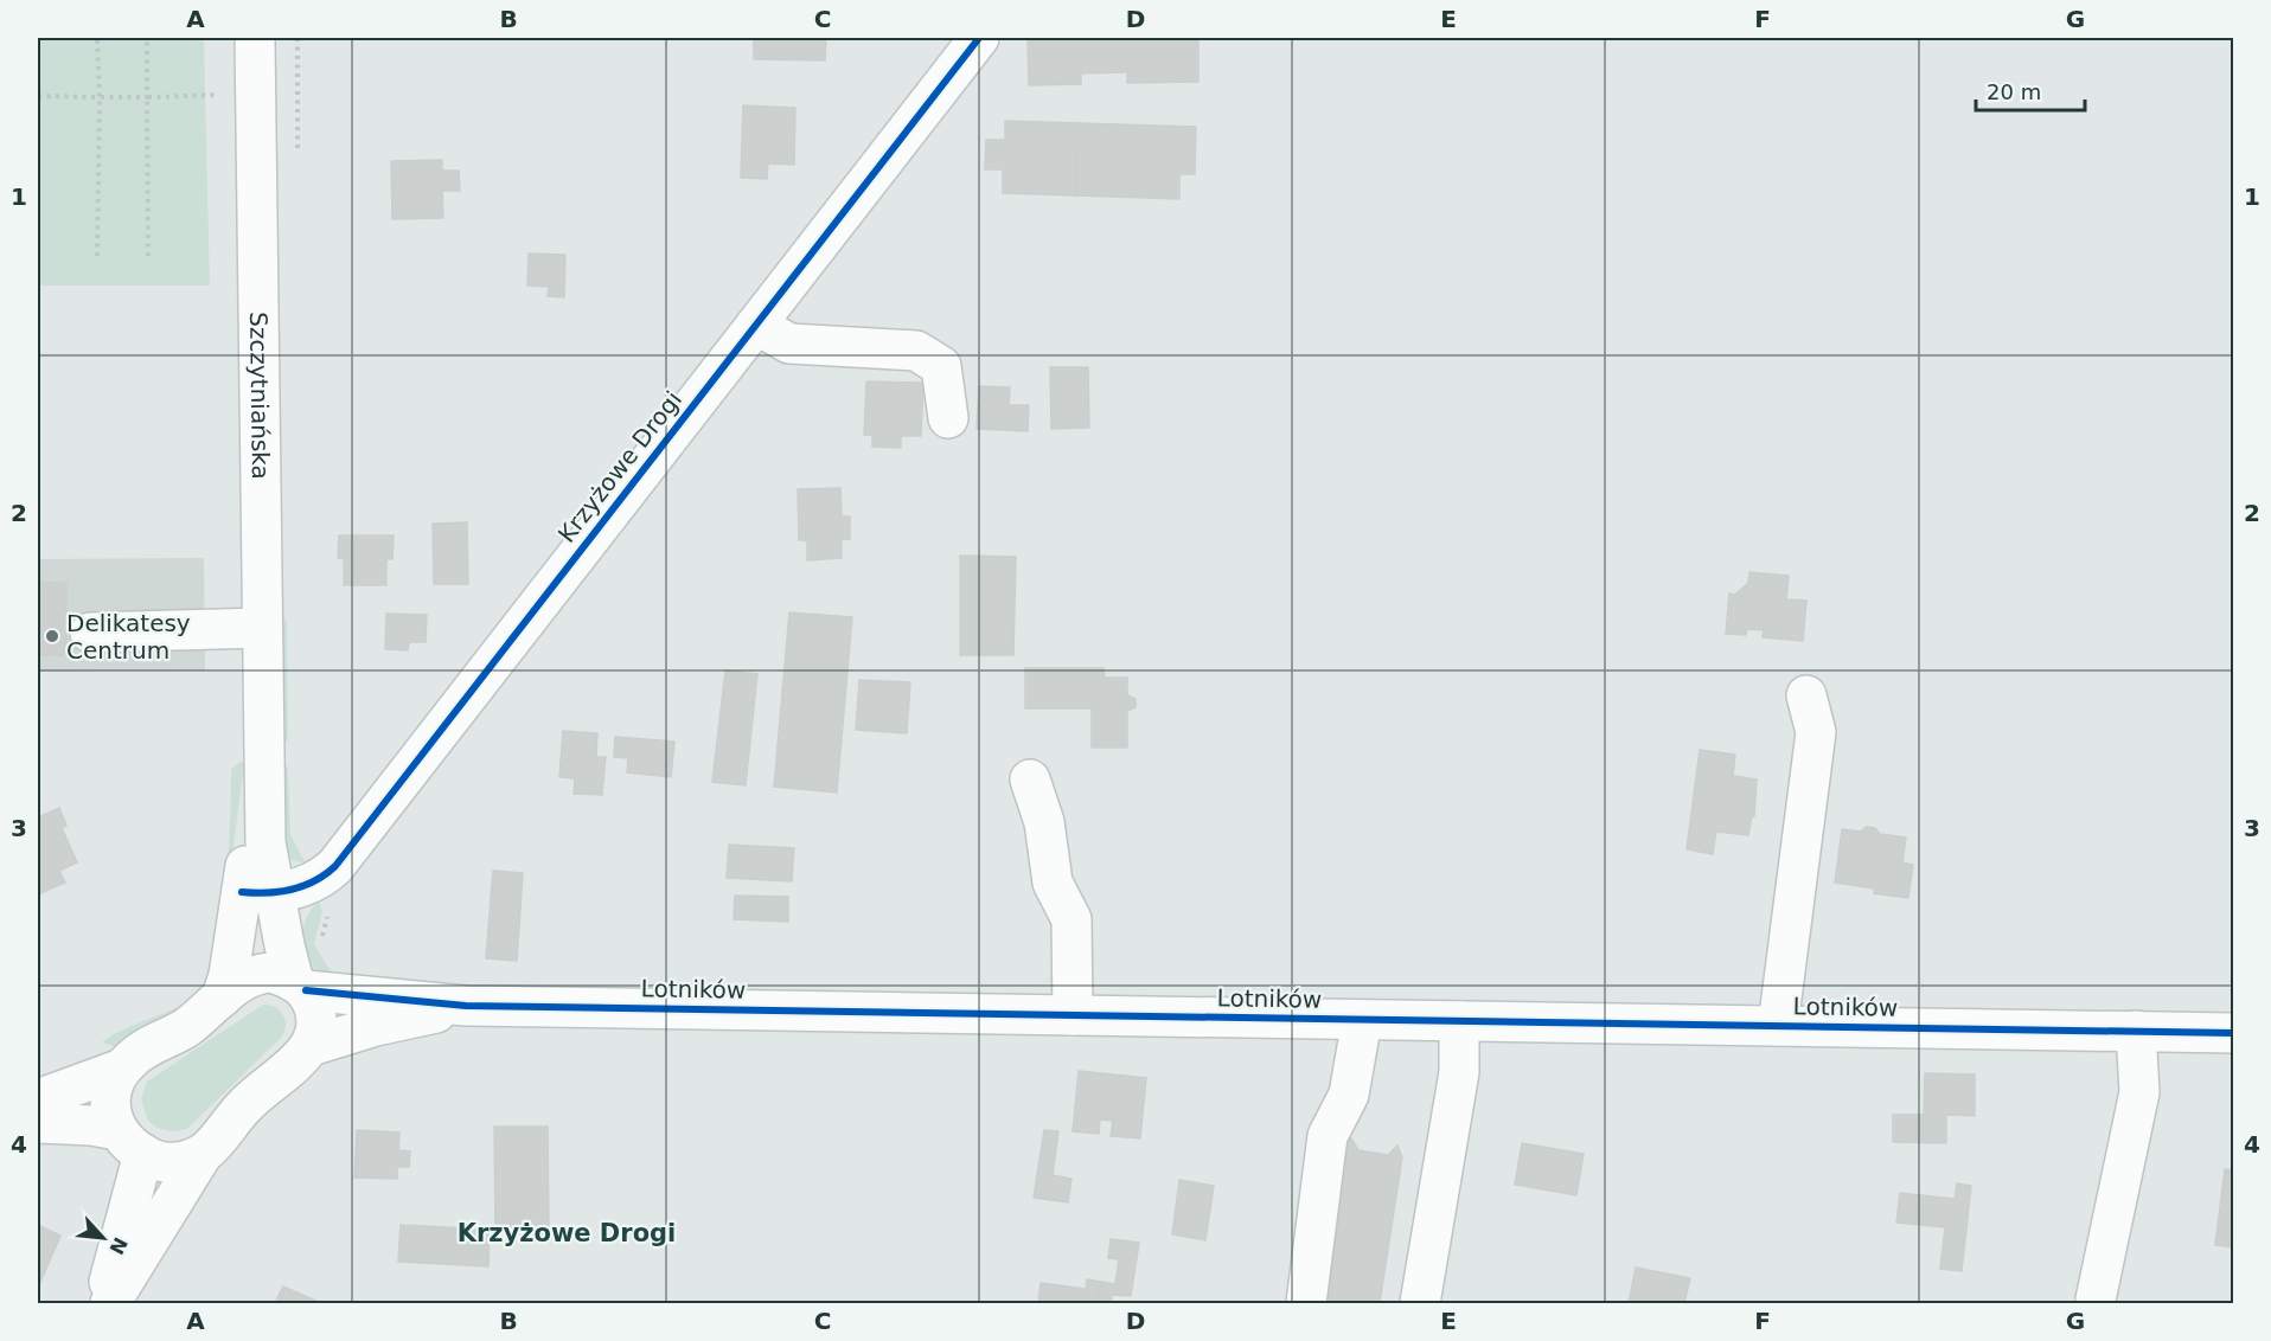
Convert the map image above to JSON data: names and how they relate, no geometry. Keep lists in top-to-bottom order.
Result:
{
  "streets": {
    "street": ["Szczytniańska", "Krzyżowe Drogi", "Lotników"]
  },
  "crossings": [
    ["Szczytniańska", "Krzyżowe Drogi"],
    ["Szczytniańska", "Lotników"]
  ],
  "districts": ["Krzyżowe Drogi"],
  "places": ["Delikatesy Centrum"],
  "scale_bar": "20 m",
  "north": "bottom right",
  "grid": {
    "columns": [
      "A",
      "B",
      "C",
      "D",
      "E",
      "F",
      "G"
    ],
    "rows": [
      "1",
      "2",
      "3",
      "4"
    ]
  }
}
